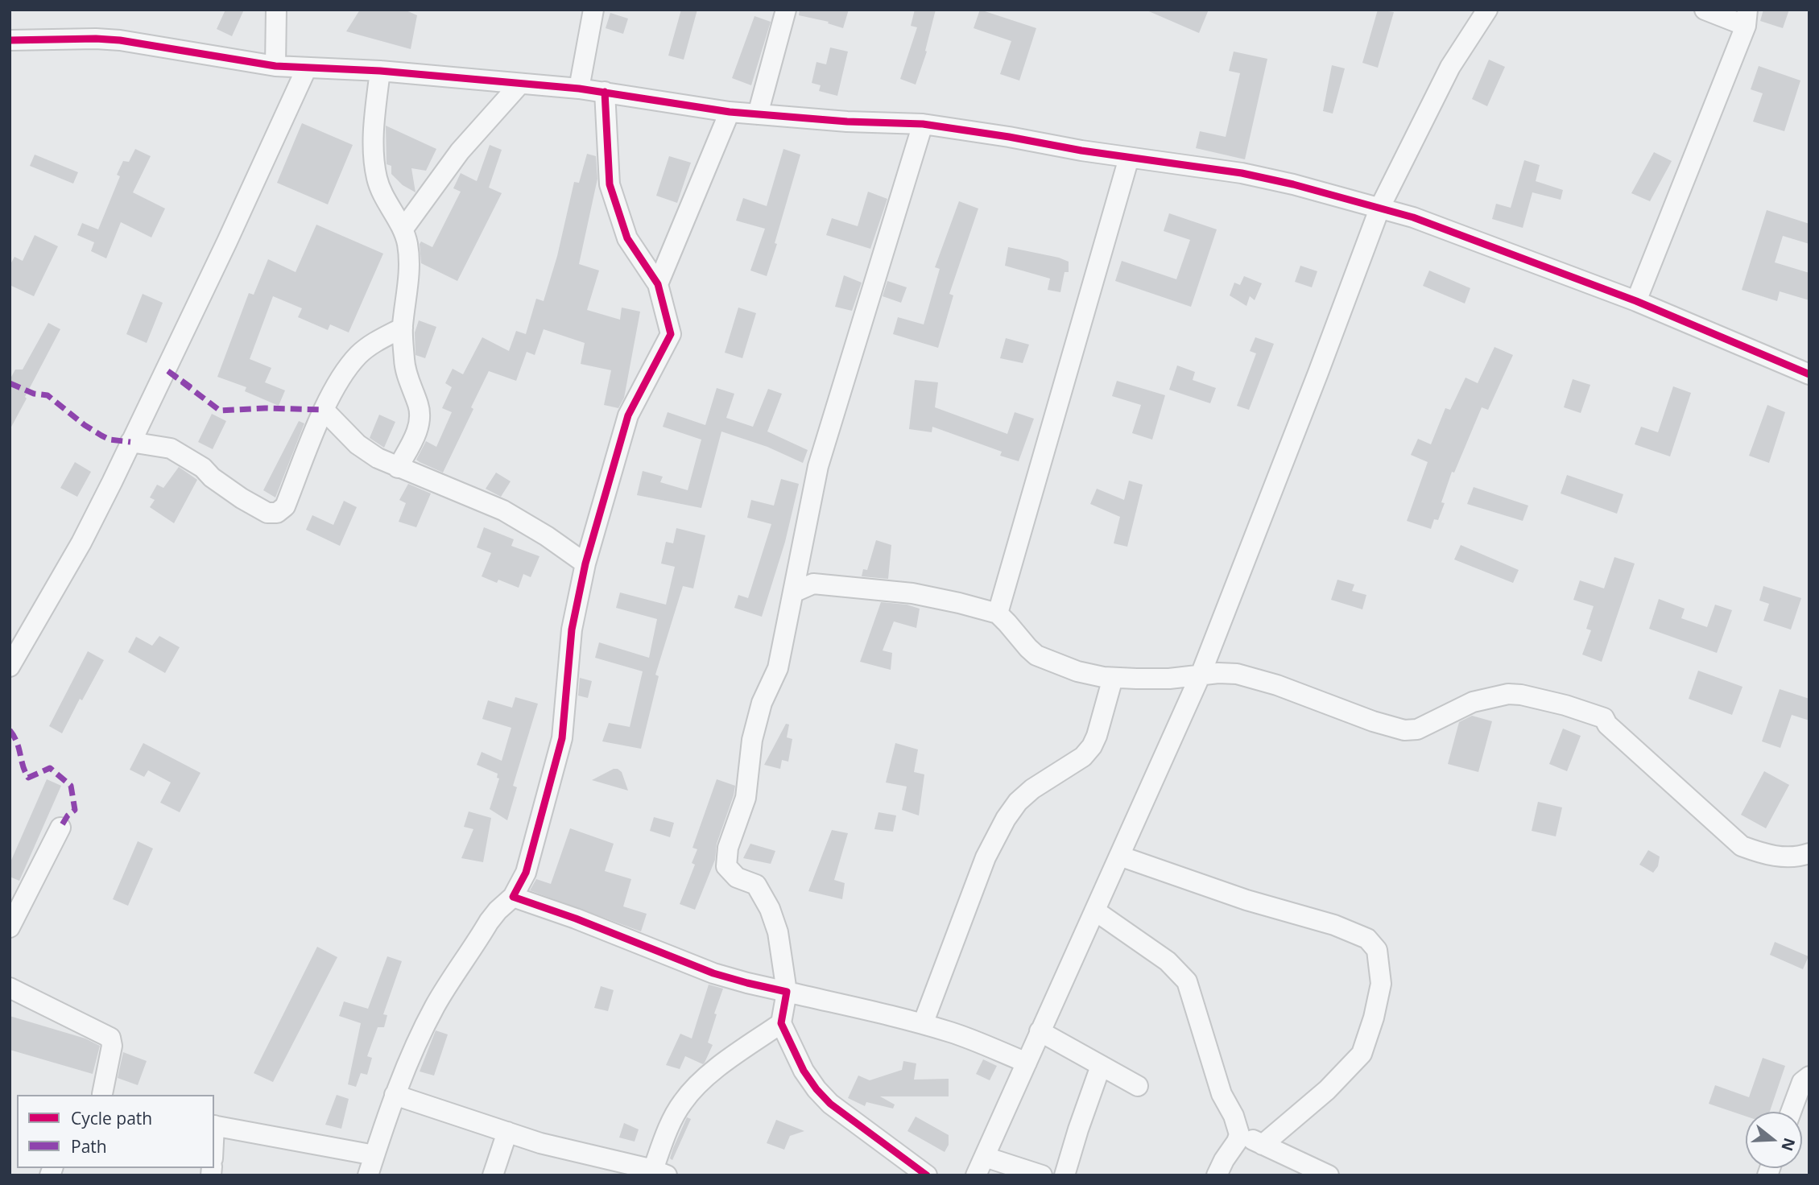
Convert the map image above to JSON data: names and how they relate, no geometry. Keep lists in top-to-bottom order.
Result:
{
  "legend": ["Cycle path", "Path"],
  "north": "right"
}
